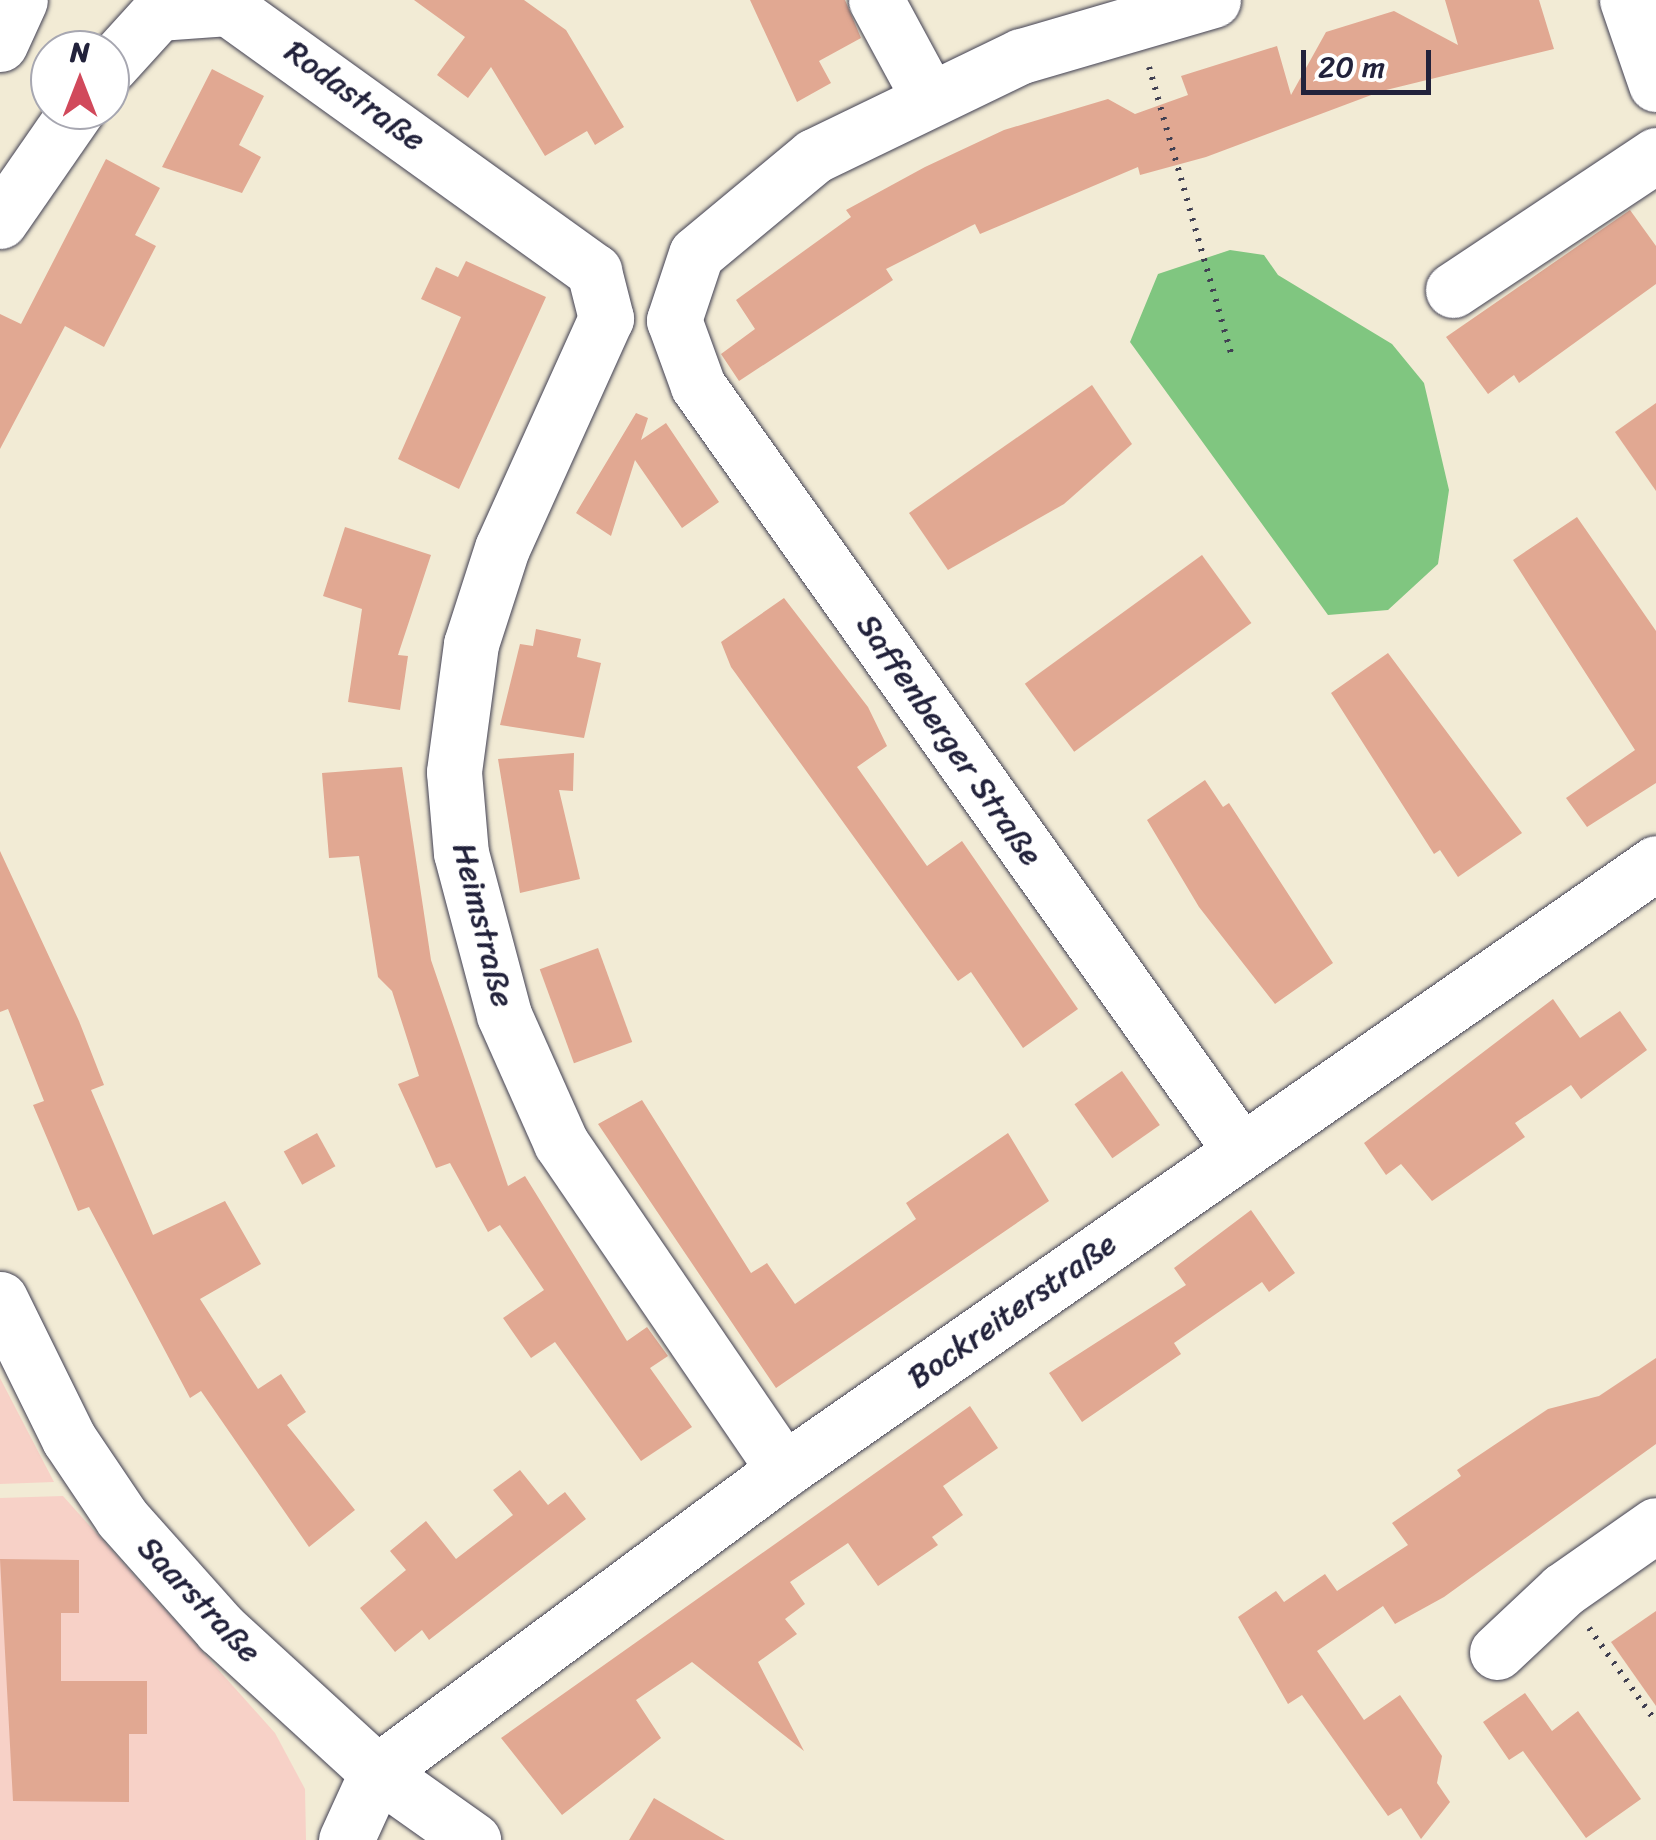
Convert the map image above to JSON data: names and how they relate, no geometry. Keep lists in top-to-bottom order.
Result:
{
  "streets": {
    "street": [
      "Rodastraße",
      "Saffenberger Straße",
      "Heimstraße",
      "Bockreiterstraße",
      "Saarstraße"
    ]
  },
  "crossings": [
    ["Rodastraße", "Heimstraße"],
    ["Saffenberger Straße", "Bockreiterstraße"],
    ["Heimstraße", "Bockreiterstraße"],
    ["Bockreiterstraße", "Saarstraße"]
  ],
  "scale_bar": "20 m",
  "north": "top"
}
